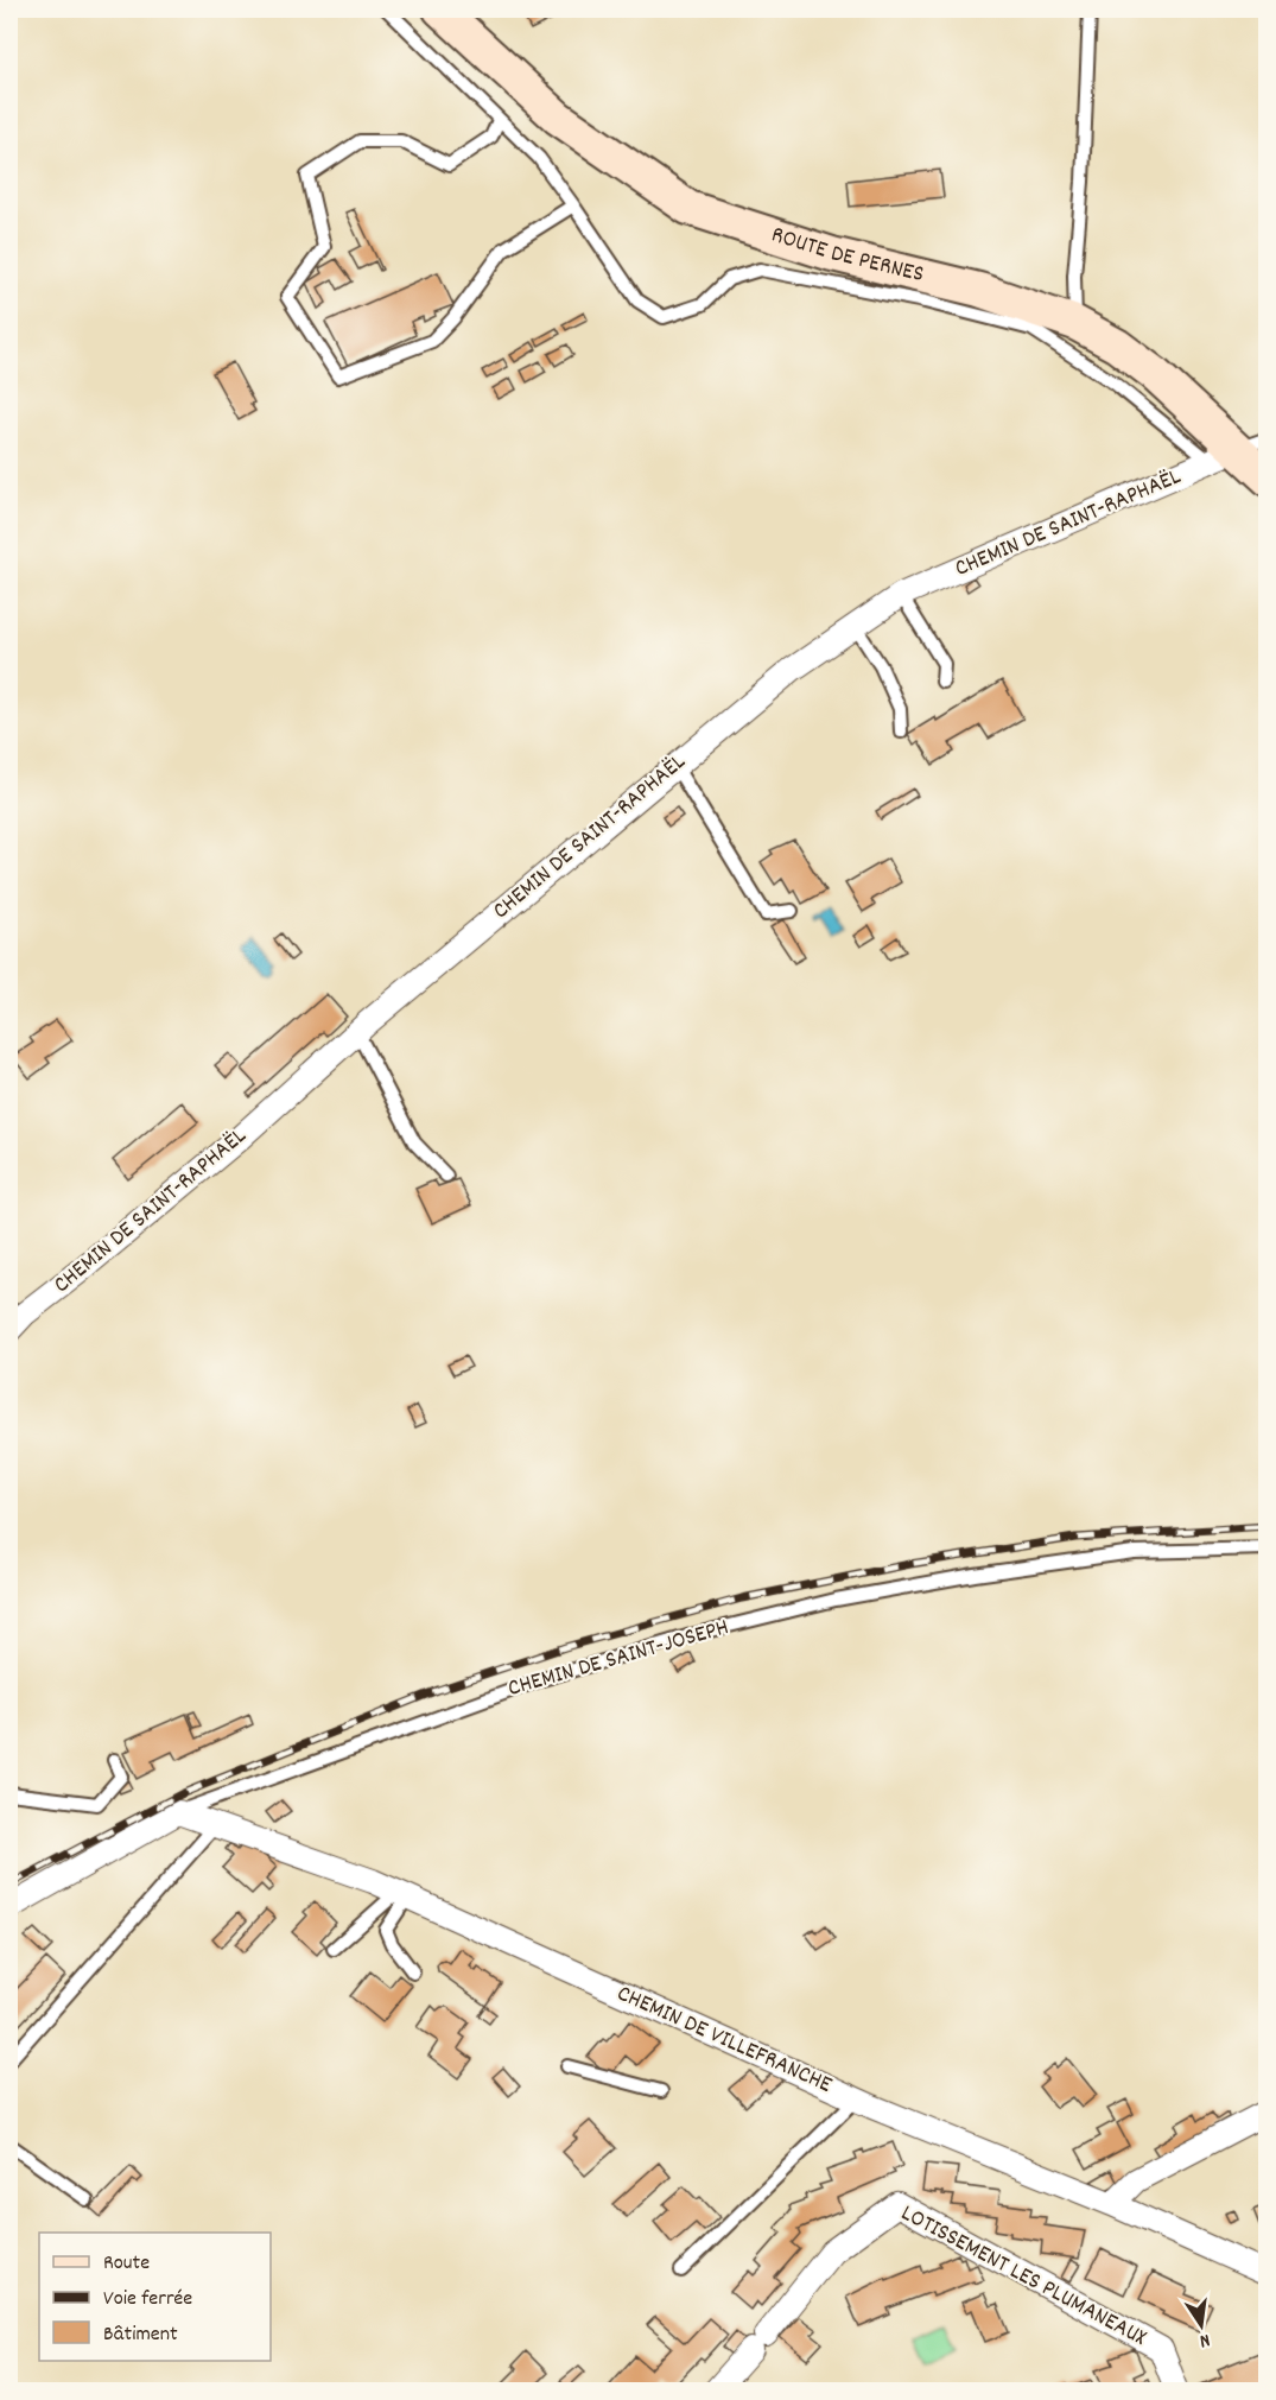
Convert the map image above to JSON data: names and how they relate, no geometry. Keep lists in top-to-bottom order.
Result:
{
  "streets": {
    "street": [
      "ROUTE DE PERNES",
      "CHEMIN DE SAINT-RAPHAËL",
      "CHEMIN DE SAINT-JOSEPH",
      "CHEMIN DE VILLEFRANCHE",
      "LOTISSEMENT LES PLUMANEAUX"
    ]
  },
  "crossings": [
    ["ROUTE DE PERNES", "CHEMIN DE SAINT-RAPHAËL"],
    ["CHEMIN DE SAINT-JOSEPH", "CHEMIN DE VILLEFRANCHE"]
  ],
  "legend": ["Route", "Voie ferrée", "Bâtiment"],
  "north": "bottom"
}
